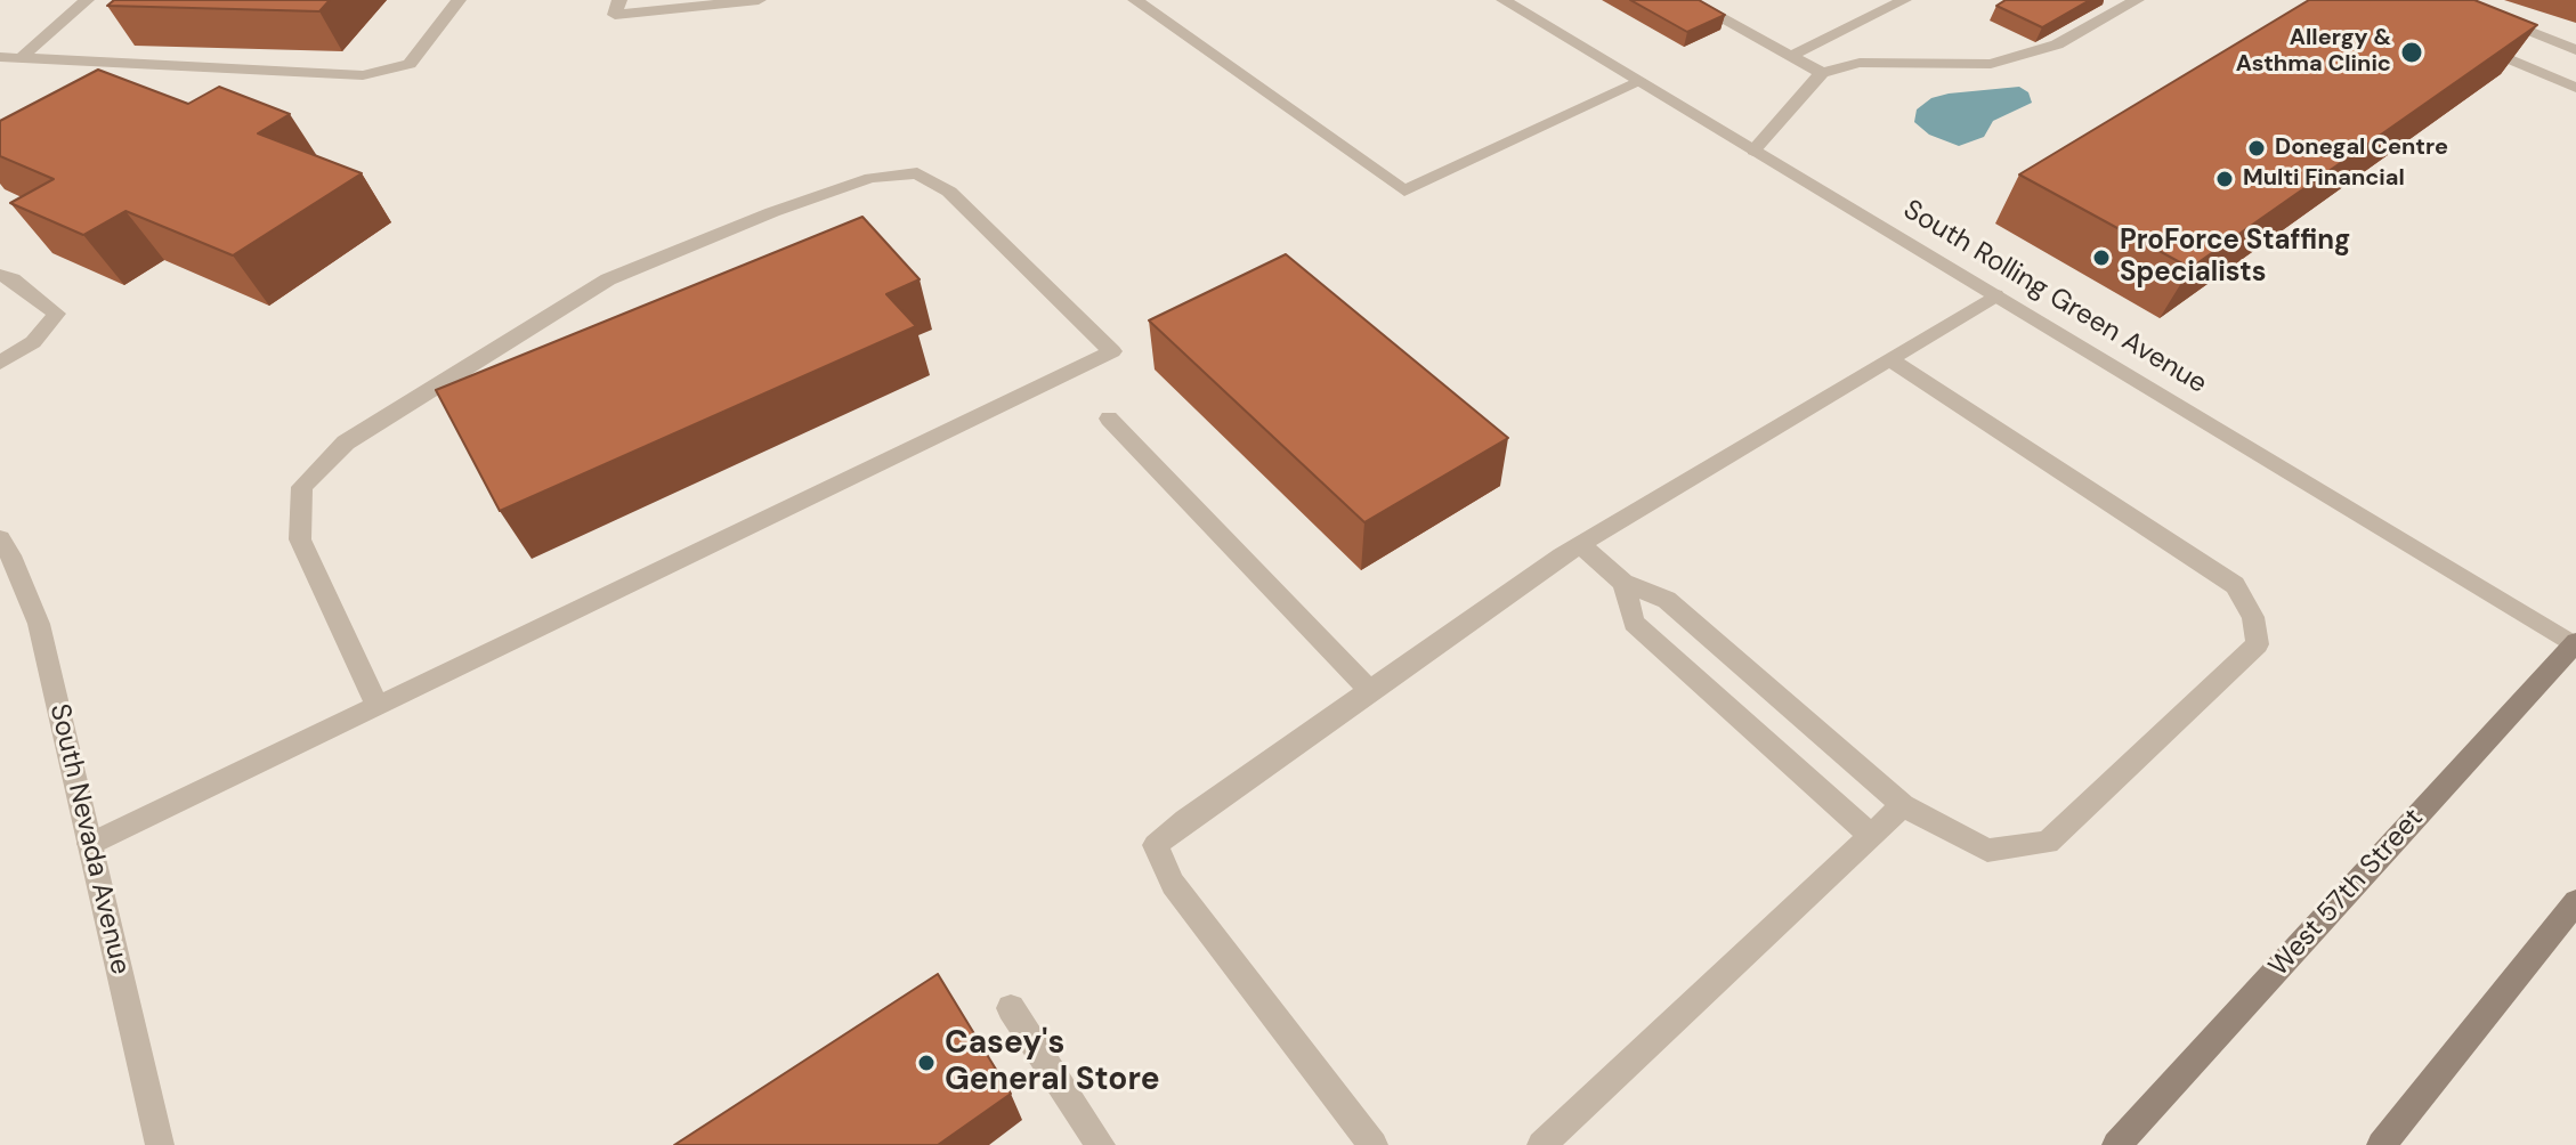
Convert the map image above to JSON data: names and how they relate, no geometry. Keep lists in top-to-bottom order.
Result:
{
  "streets": {
    "main road": ["West 57th Street"],
    "street": ["South Rolling Green Avenue", "South Nevada Avenue"]
  },
  "crossings": [
    ["South Rolling Green Avenue", "West 57th Street"]
  ],
  "places": [
    "Allergy & Asthma Clinic",
    "Donegal Centre",
    "Multi Financial",
    "ProForce Staffing Specialists",
    "Casey's General Store"
  ]
}
